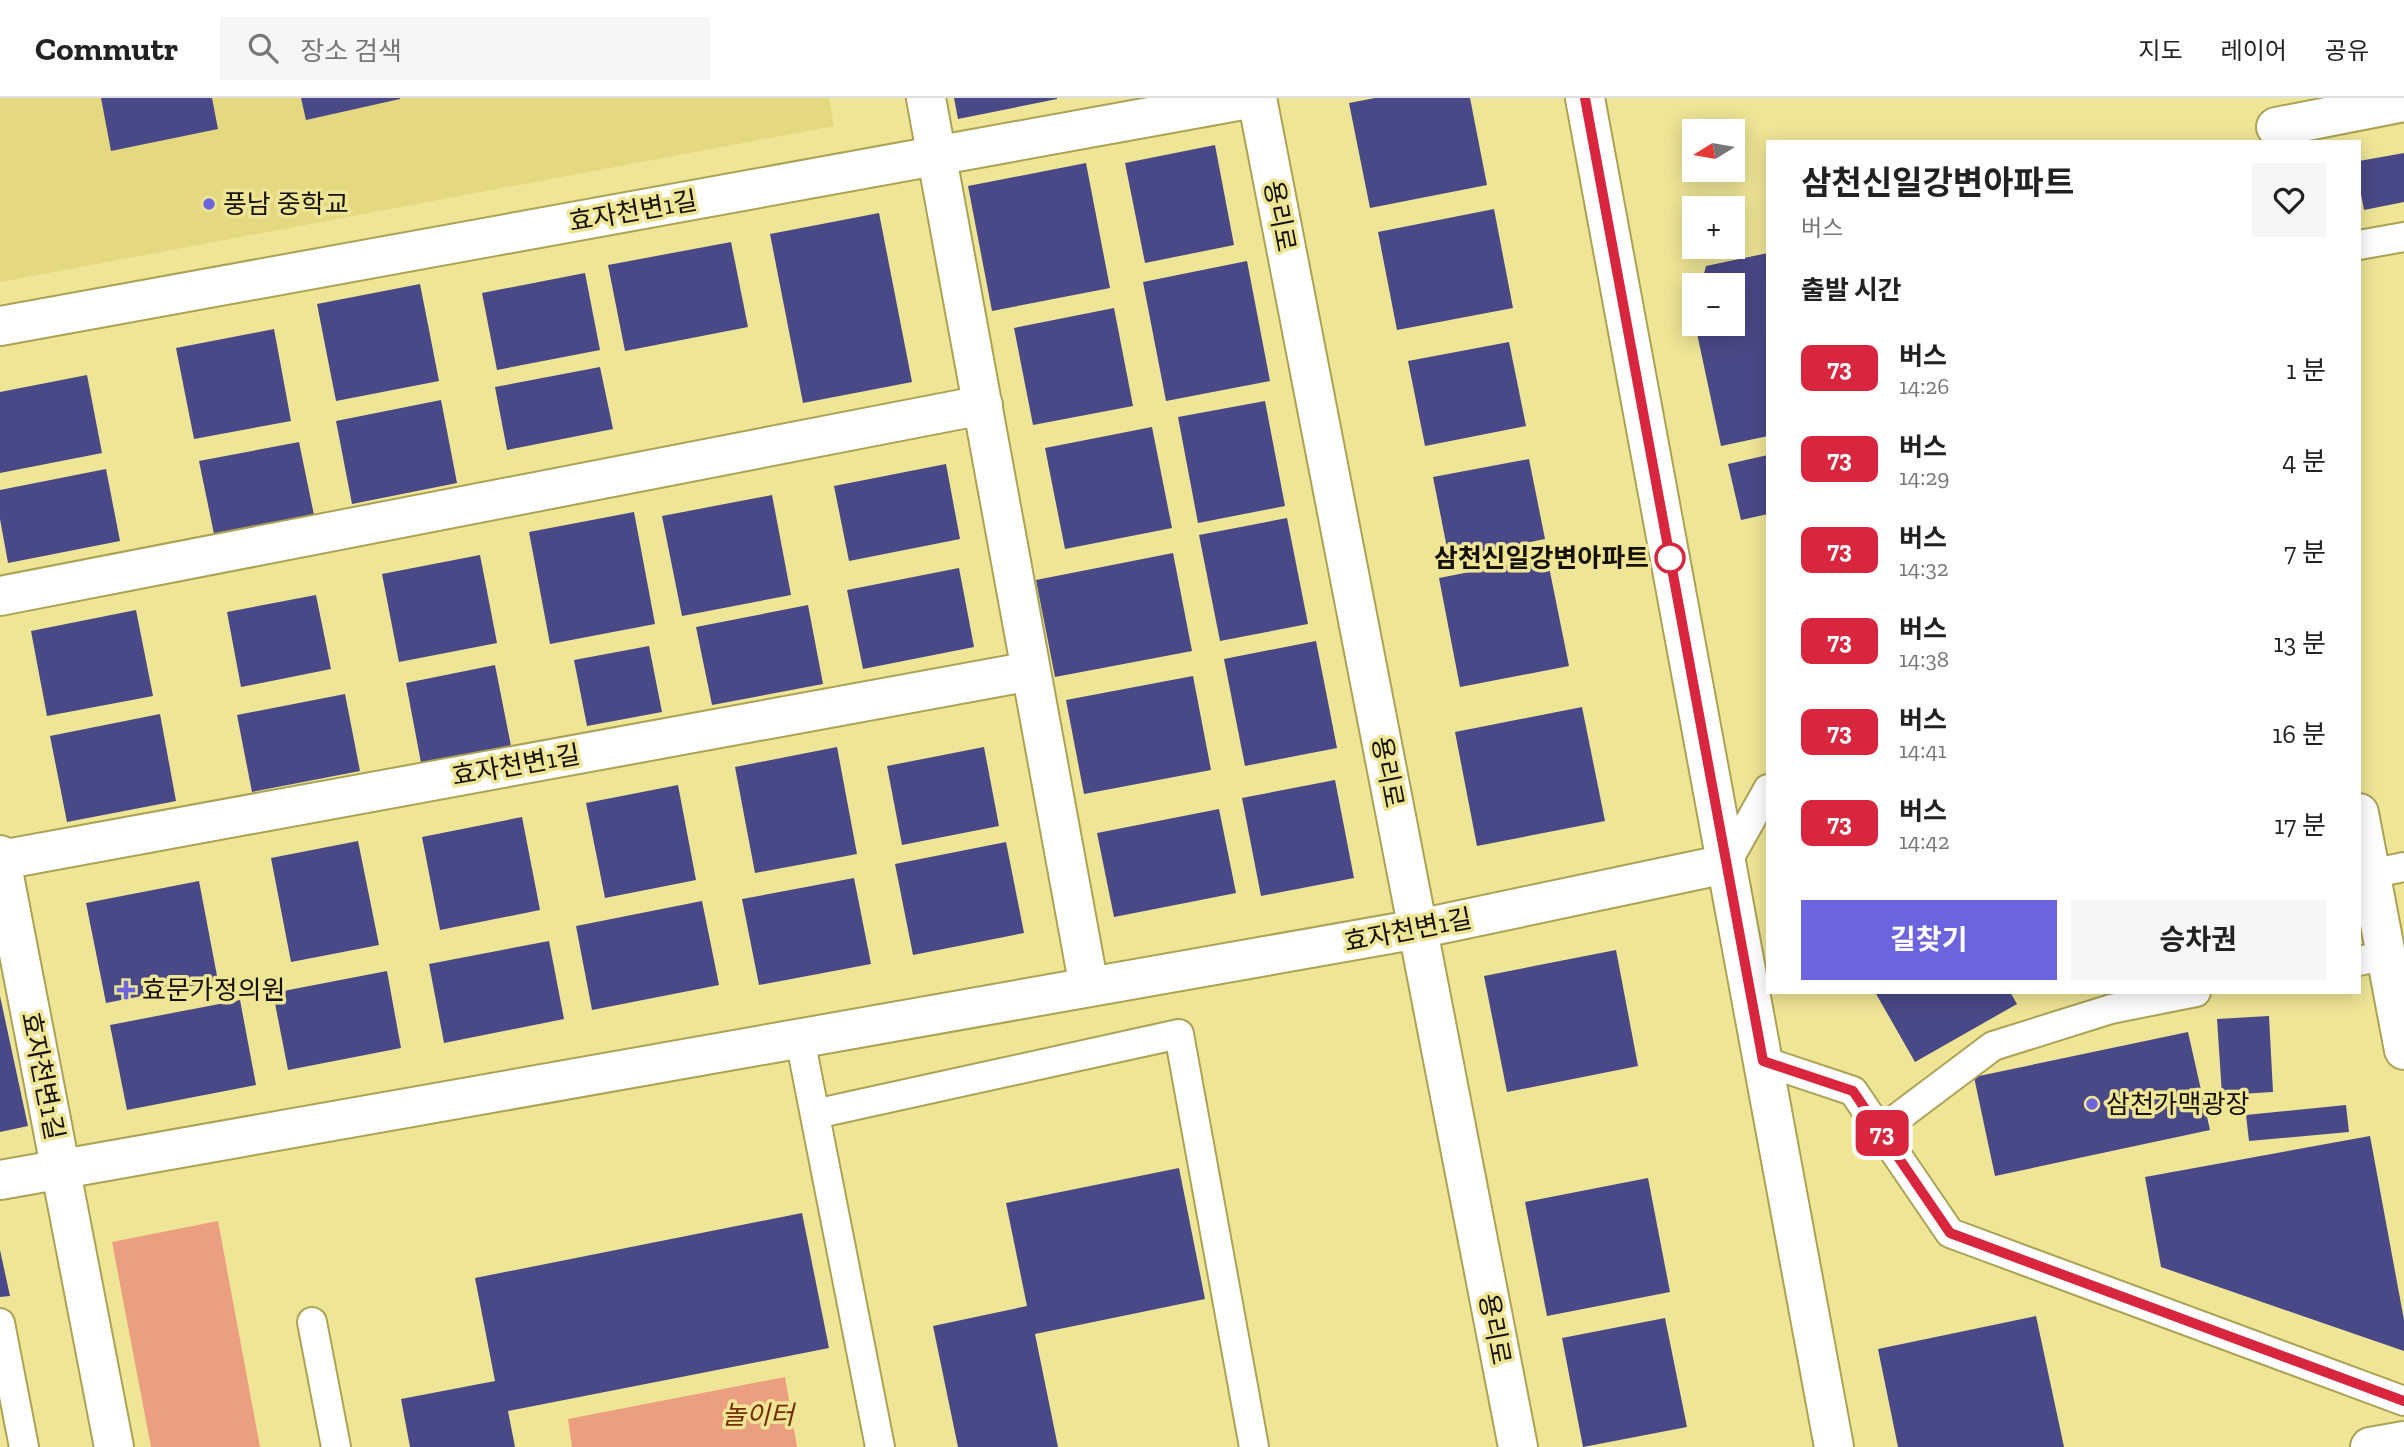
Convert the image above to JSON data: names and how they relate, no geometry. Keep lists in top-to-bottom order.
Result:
{
  "streets": {
    "street": ["효자천변1길", "용리로"]
  },
  "crossings": [
    ["효자천변1길", "용리로"]
  ],
  "parks": ["놀이터"],
  "places": {
    "other": ["풍남 중학교", "삼천신일강변아파트", "삼천가맥광장"],
    "health": ["효문가정의원"]
  },
  "lines": ["bus line 73"],
  "north": "left",
  "page": {
    "header": "Commutr",
    "search": "장소 검색",
    "nav": ["지도", "레이어", "공유"],
    "on_map": "73",
    "map_buttons": ["+", "−"],
    "heading": [
      ["삼천신일강변아파트", "버스"],
      "출발 시간"
    ],
    "list": [
      {
        "mark": "73",
        "name": "버스",
        "note": "14:26",
        "value": "1 분"
      },
      {
        "mark": "73",
        "name": "버스",
        "note": "14:29",
        "value": "4 분"
      },
      {
        "mark": "73",
        "name": "버스",
        "note": "14:32",
        "value": "7 분"
      },
      {
        "mark": "73",
        "name": "버스",
        "note": "14:38",
        "value": "13 분"
      },
      {
        "mark": "73",
        "name": "버스",
        "note": "14:41",
        "value": "16 분"
      },
      {
        "mark": "73",
        "name": "버스",
        "note": "14:42",
        "value": "17 분"
      }
    ],
    "buttons": ["길찾기", "승차권"]
  }
}
